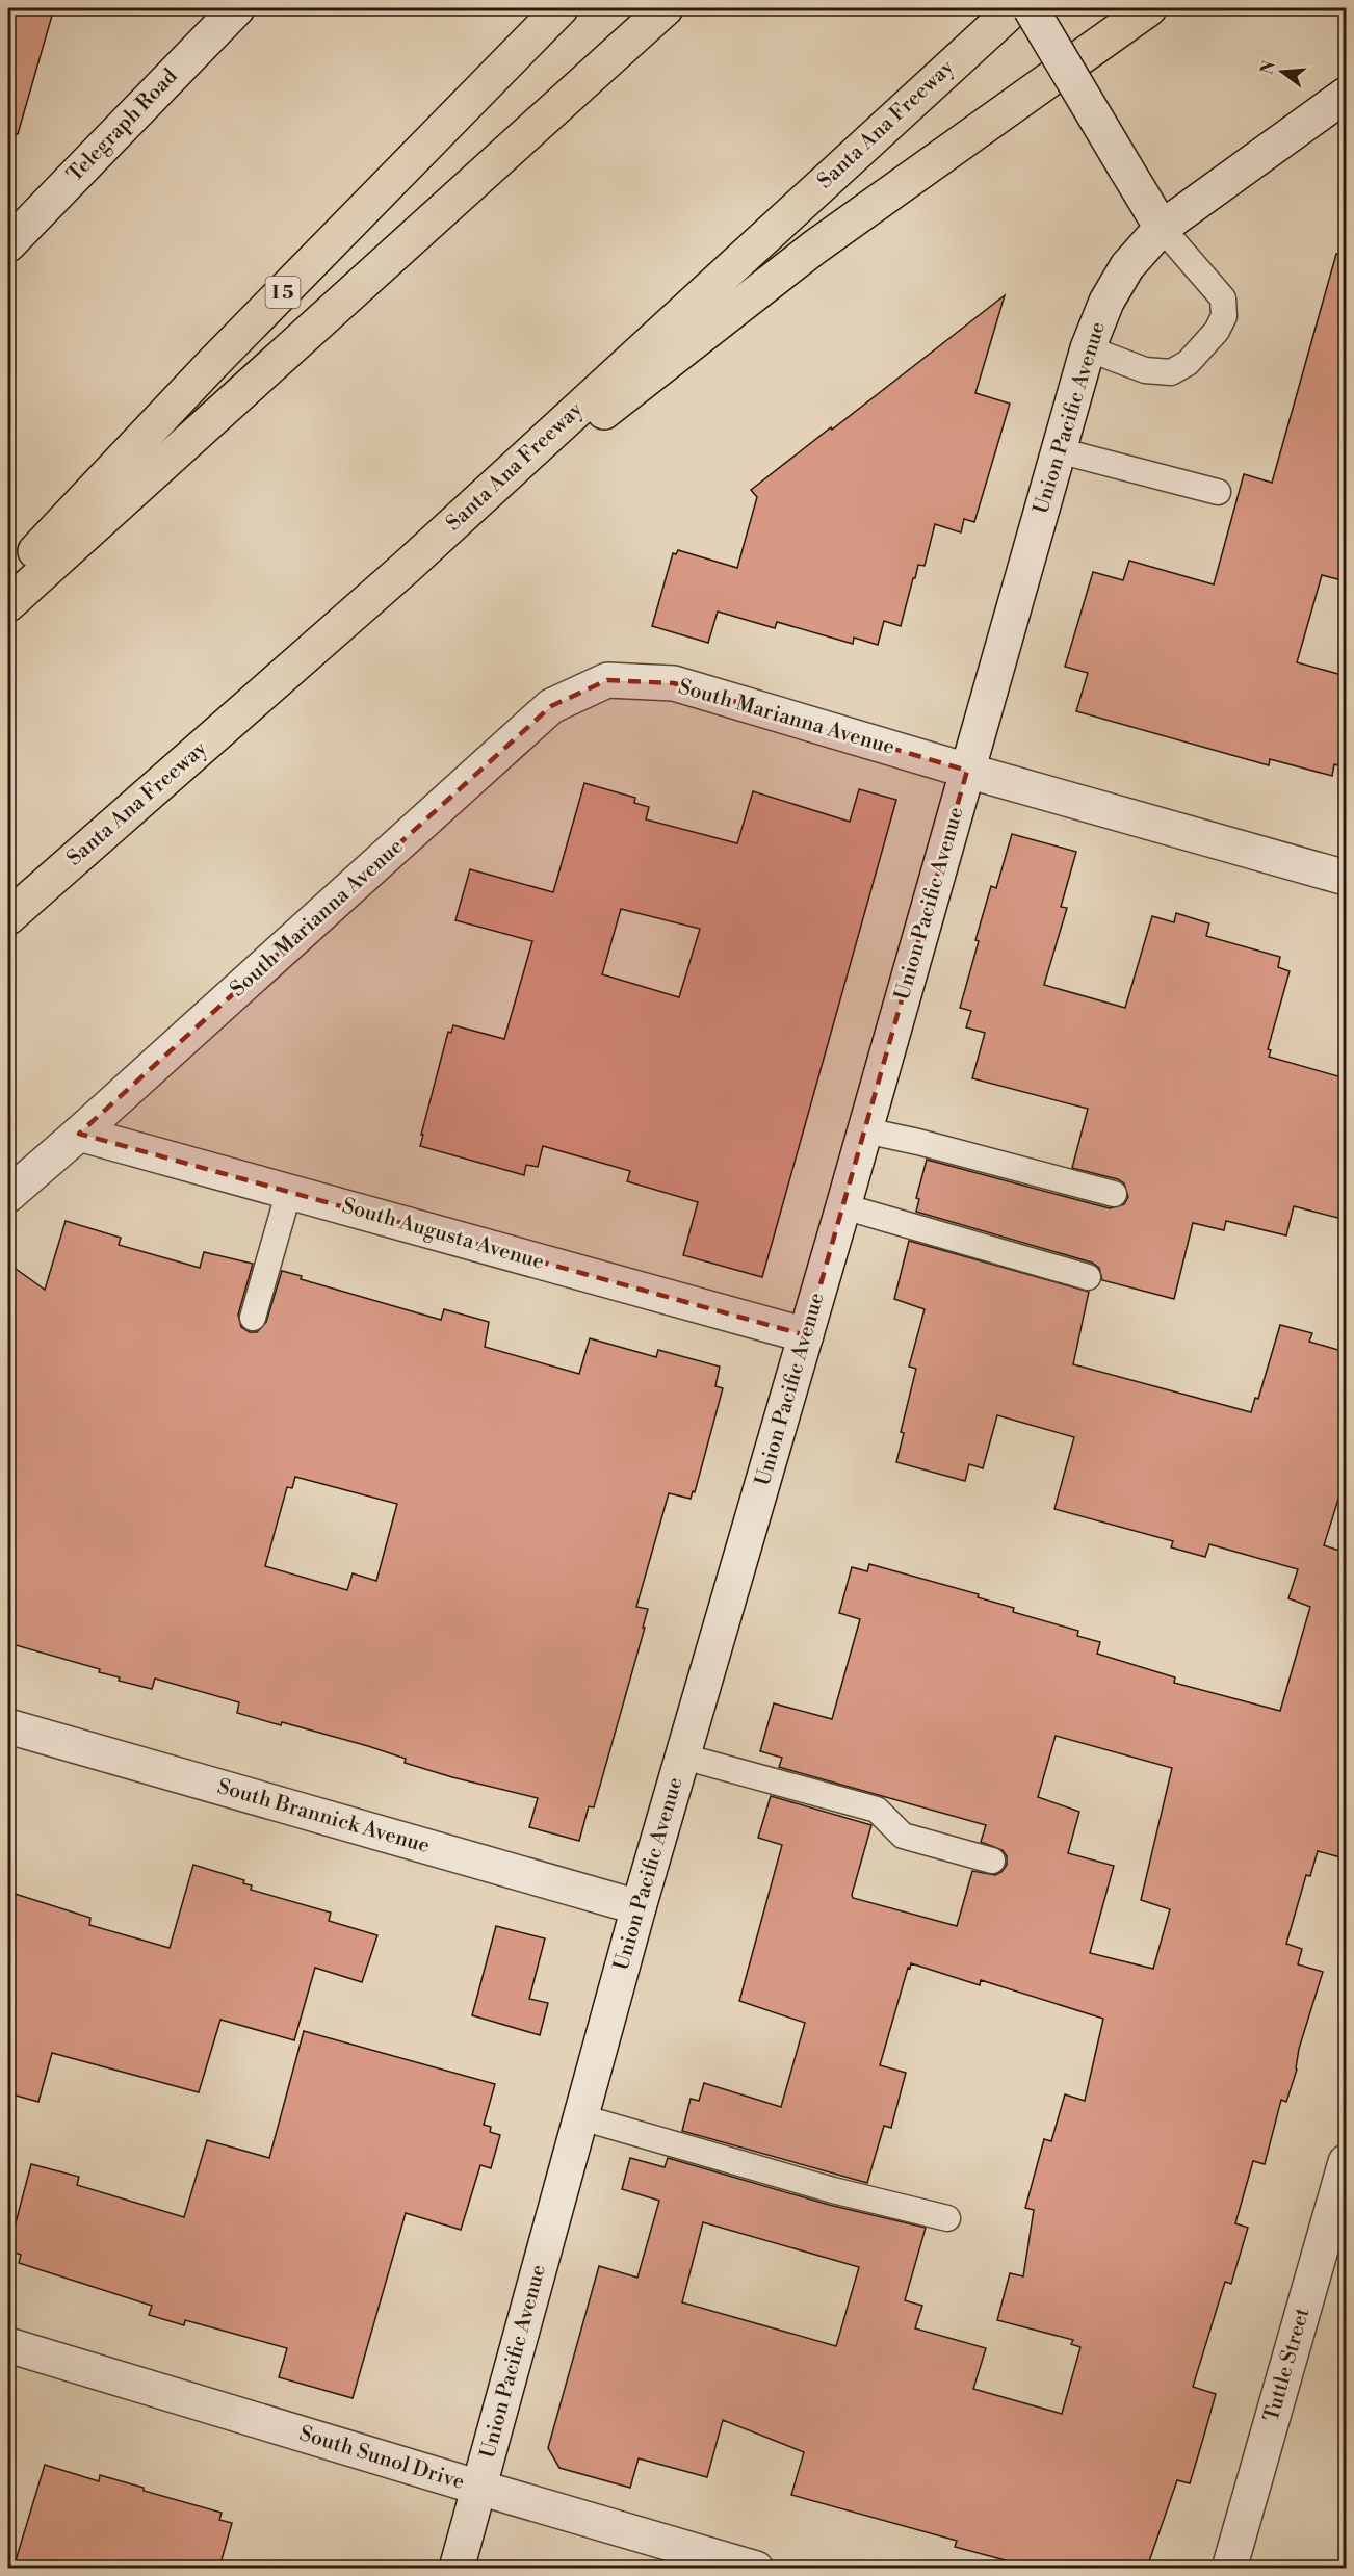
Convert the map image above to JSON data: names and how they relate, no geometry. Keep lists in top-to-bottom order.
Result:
{
  "streets": {
    "highway": ["Santa Ana Freeway", "I 5"],
    "street": [
      "Telegraph Road",
      "Union Pacific Avenue",
      "South Marianna Avenue",
      "South Augusta Avenue",
      "South Brannick Avenue",
      "Tuttle Street",
      "South Sunol Drive"
    ]
  },
  "crossings": [
    ["Union Pacific Avenue", "South Marianna Avenue"],
    ["Union Pacific Avenue", "South Augusta Avenue"],
    ["Union Pacific Avenue", "South Brannick Avenue"],
    ["Union Pacific Avenue", "South Sunol Drive"],
    ["South Marianna Avenue", "South Augusta Avenue"]
  ],
  "north": "left"
}
